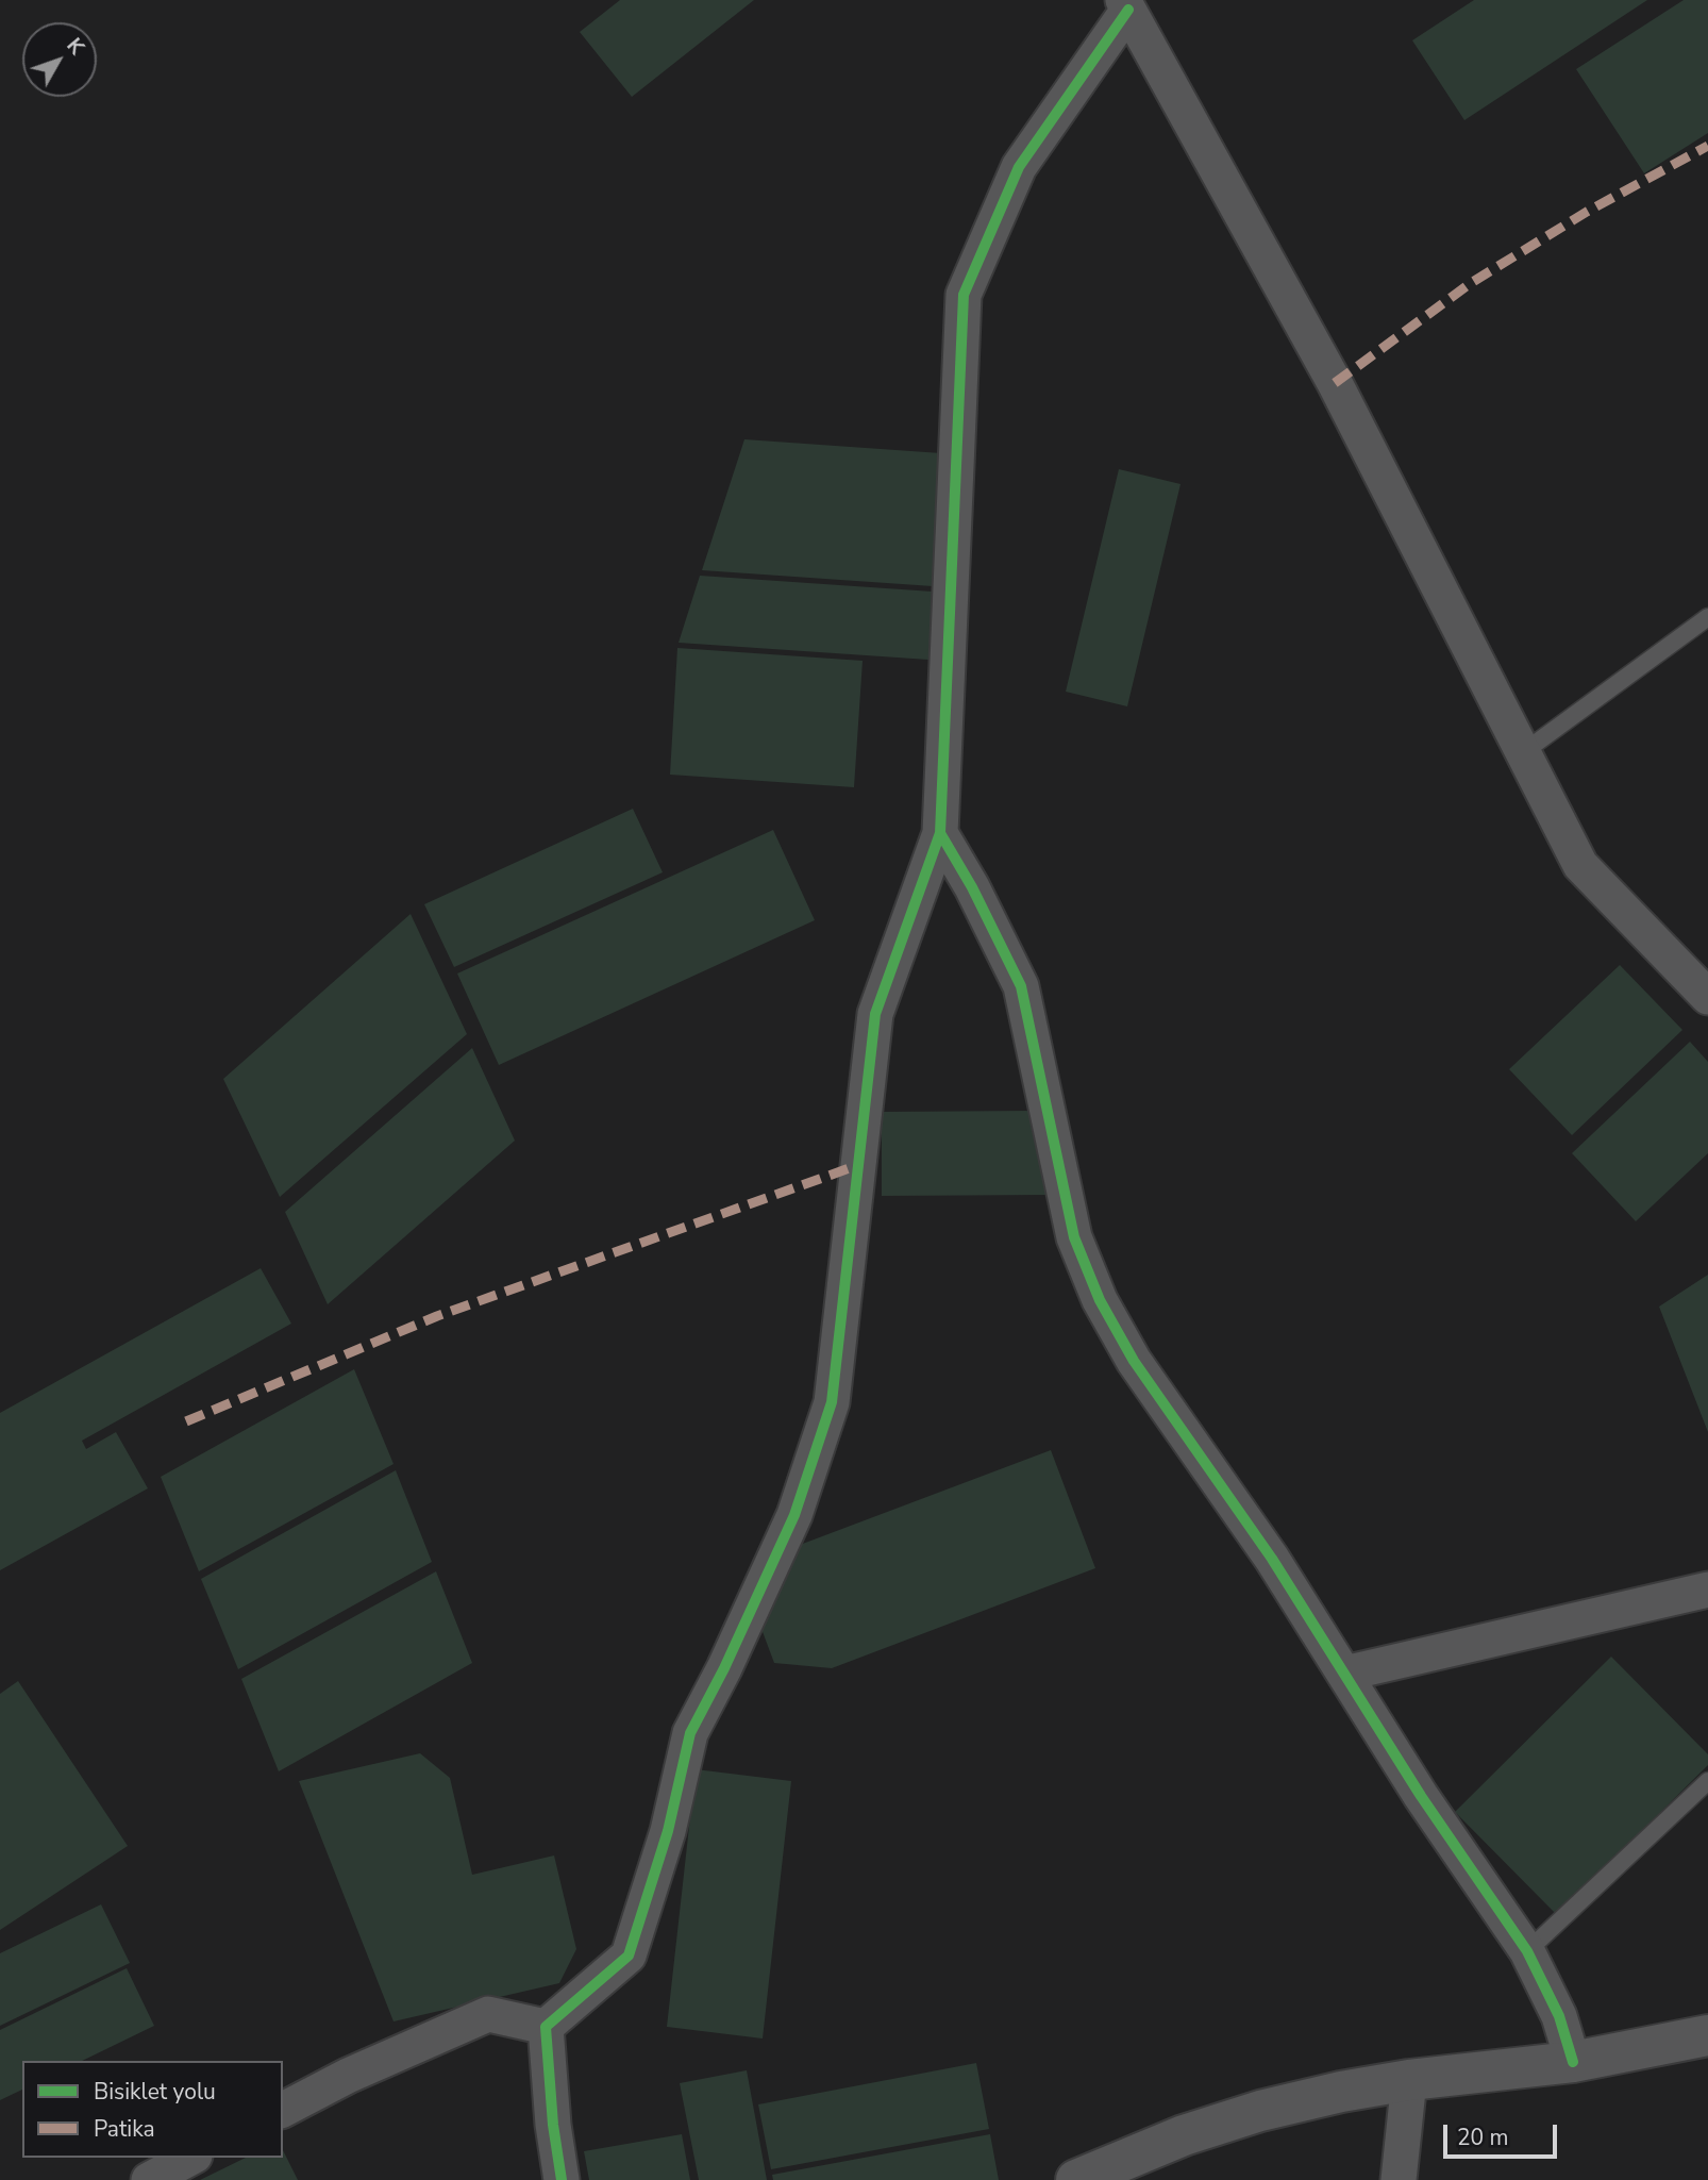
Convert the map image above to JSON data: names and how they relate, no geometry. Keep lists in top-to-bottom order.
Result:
{
  "legend": ["Bisiklet yolu", "Patika"],
  "scale_bar": "20 m",
  "north": "top right"
}
